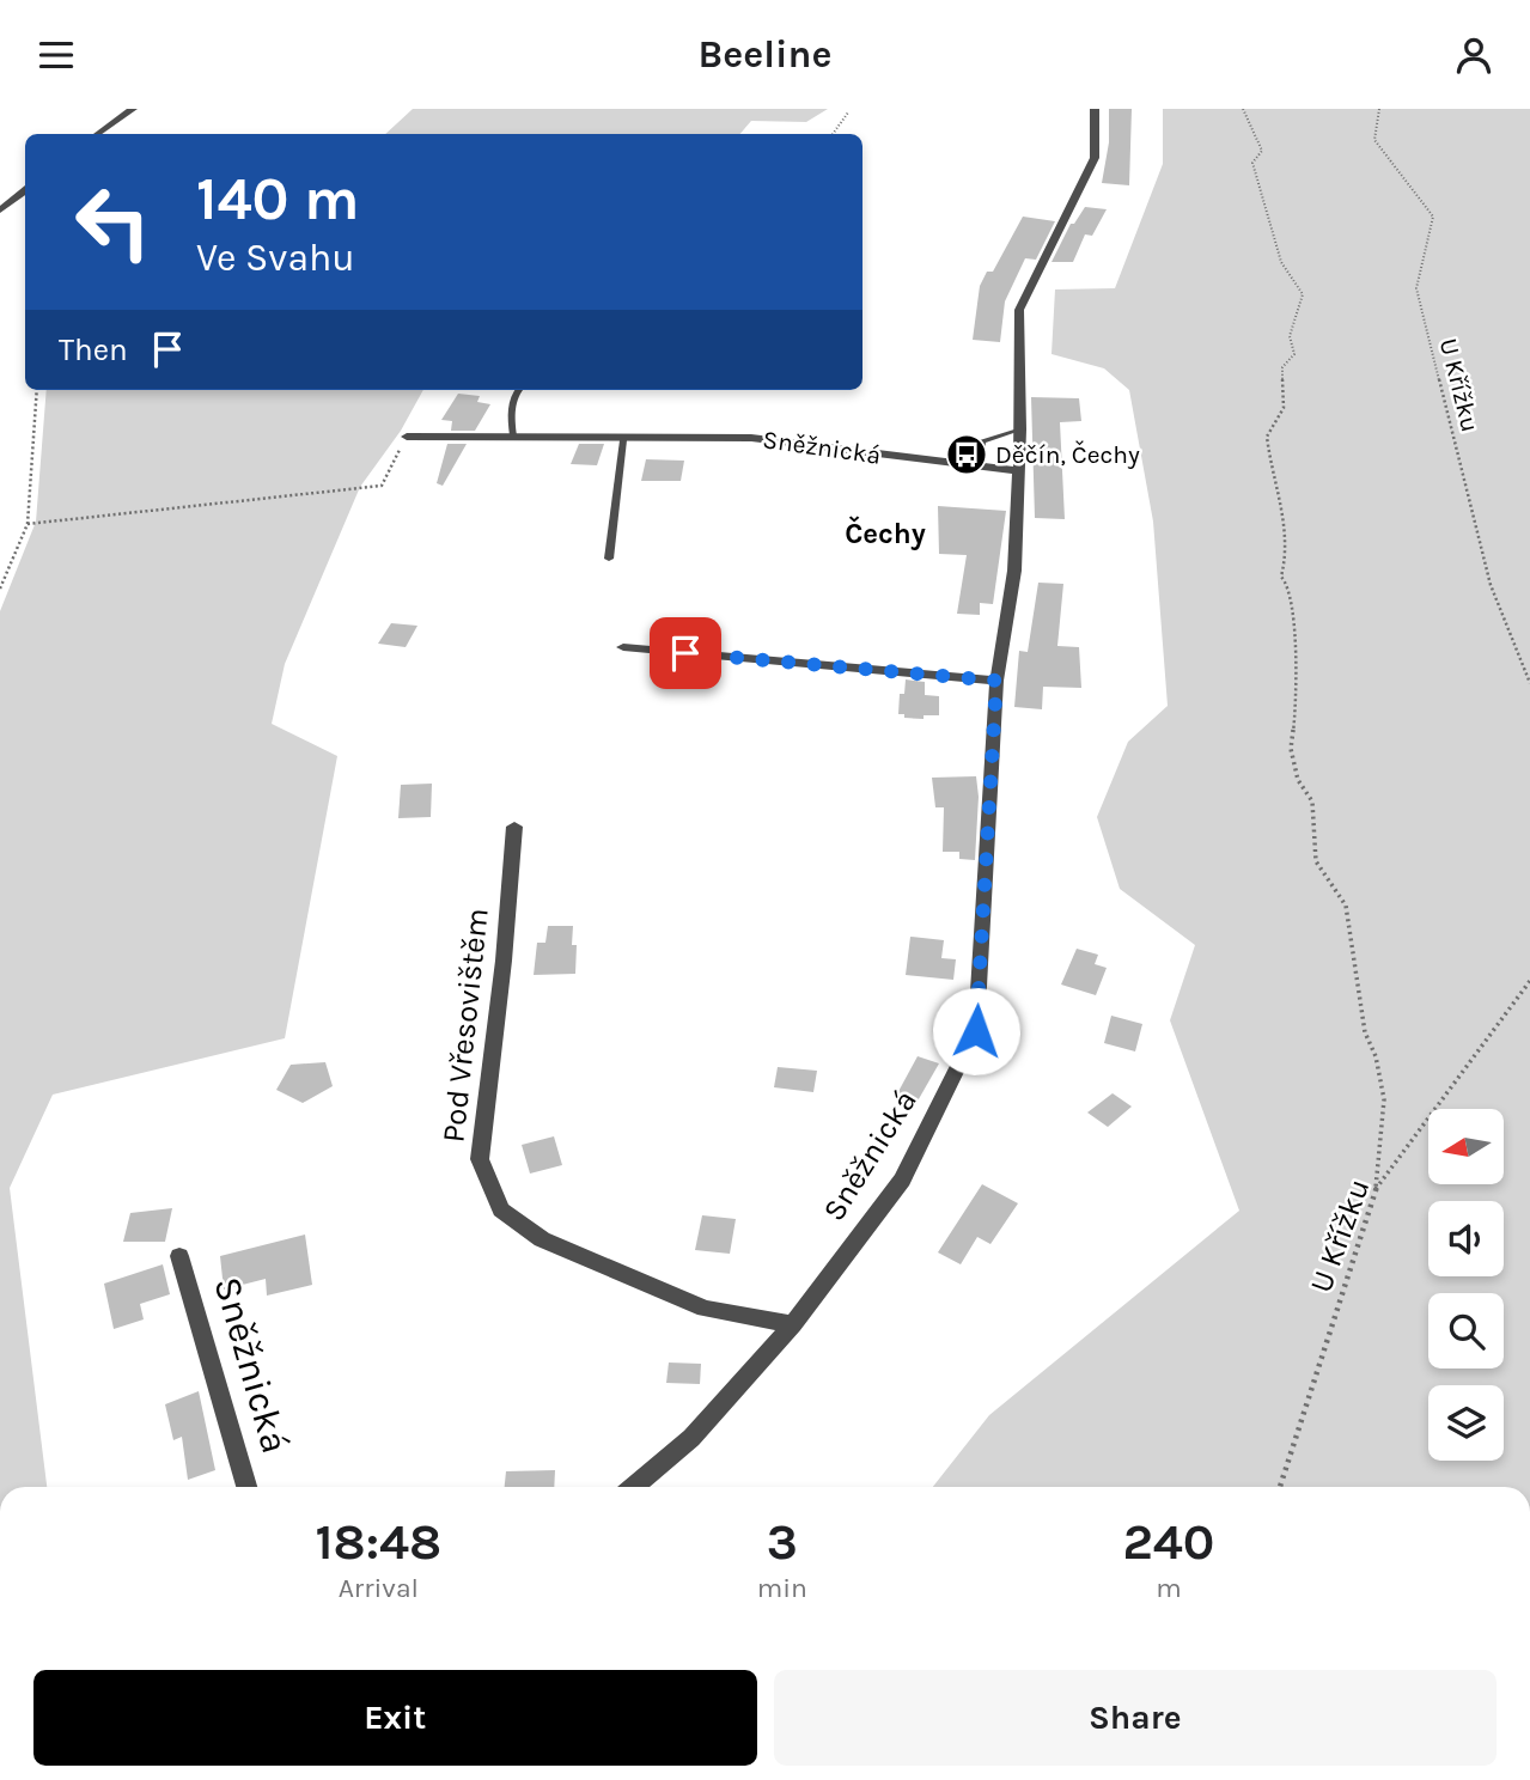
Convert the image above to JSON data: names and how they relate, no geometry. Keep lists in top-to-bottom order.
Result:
{
  "streets": {
    "street": ["Sněžnická", "Pod Vřesovištěm"],
    "path": ["U Křížku"]
  },
  "crossings": [
    ["Sněžnická", "Pod Vřesovištěm"]
  ],
  "districts": ["Čechy"],
  "places": {
    "bus stop": ["Děčín, Čechy"]
  },
  "north": "left",
  "page": {
    "header": "Beeline",
    "turn": ["140 m", "Ve Svahu"],
    "then": "Then",
    "eta": [
      "18:48",
      "Arrival",
      "3",
      "min",
      "240",
      "m"
    ],
    "buttons": ["Exit", "Share"]
  }
}
